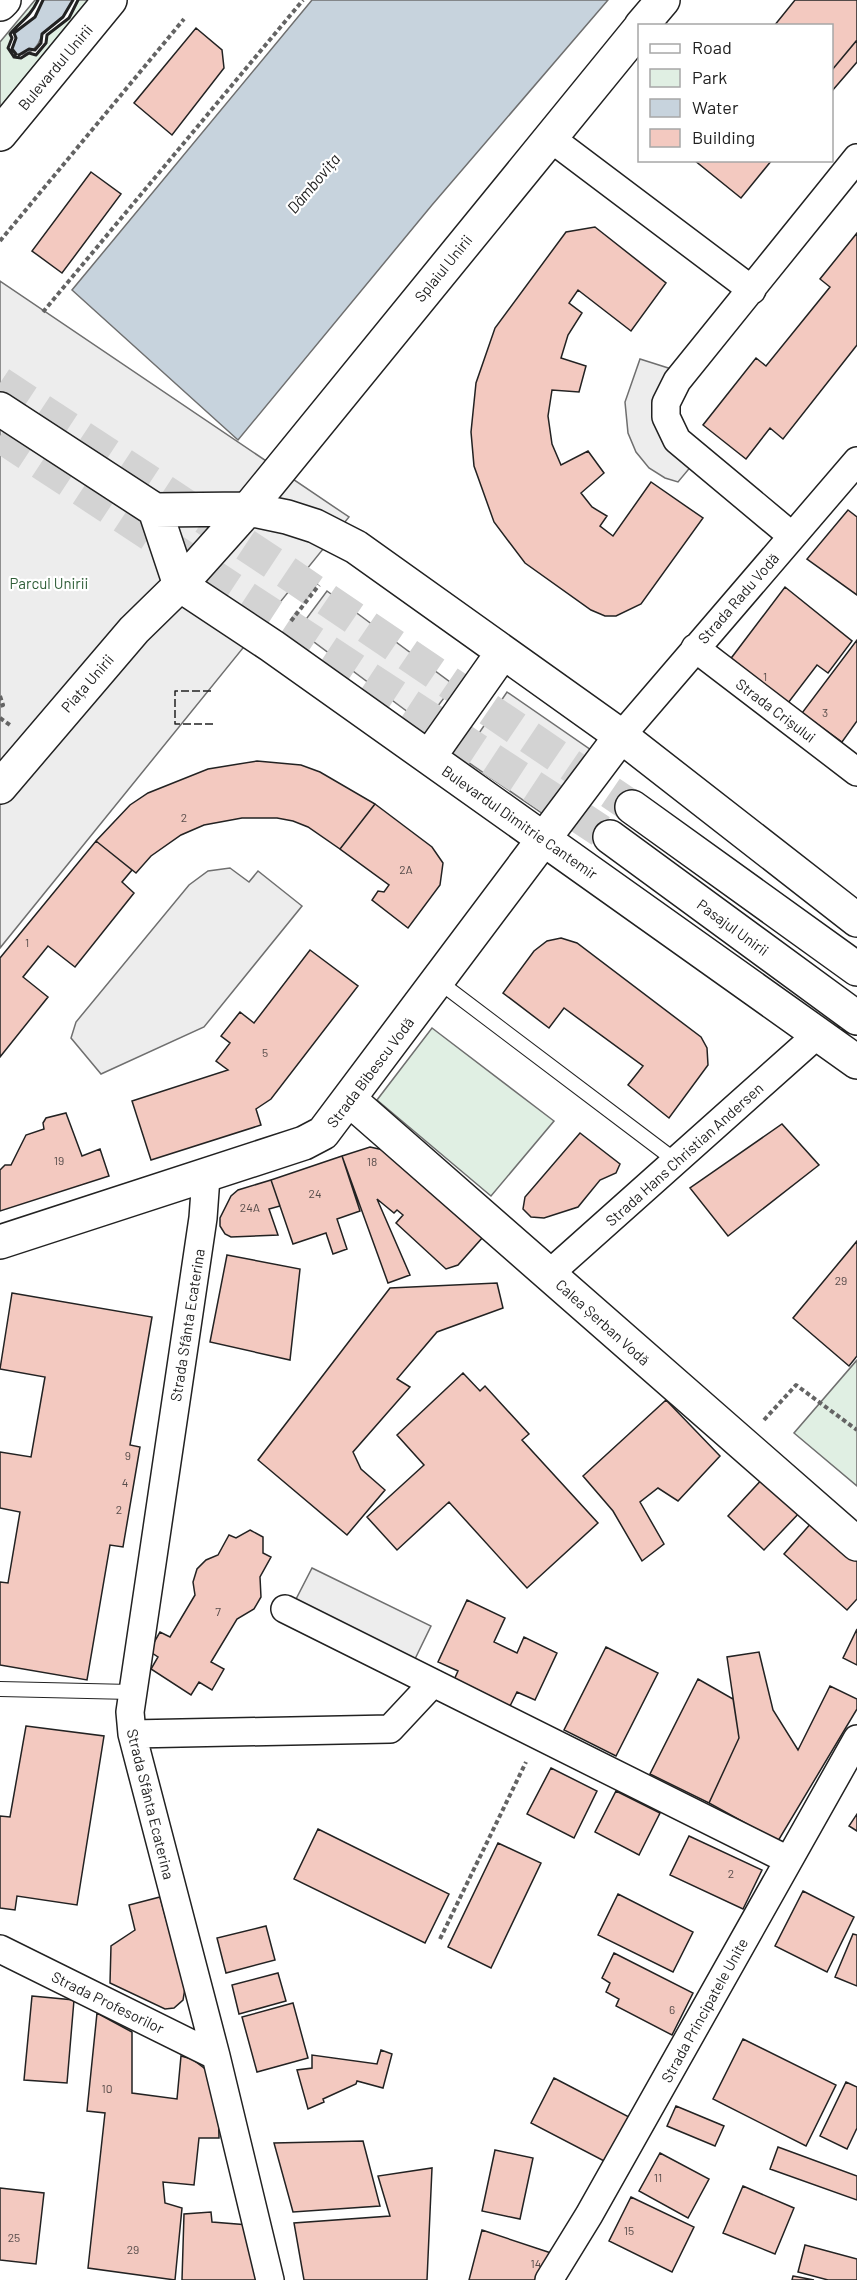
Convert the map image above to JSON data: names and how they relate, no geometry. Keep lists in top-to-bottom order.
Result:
{
  "streets": {
    "main road": [
      "Bulevardul Unirii",
      "Splaiul Unirii",
      "Piața Unirii",
      "Bulevardul Dimitrie Cantemir",
      "Pasajul Unirii",
      "Strada Bibescu Vodă",
      "Calea Șerban Vodă"
    ],
    "street": [
      "Strada Radu Vodă",
      "Strada Crișului",
      "Strada Hans Christian Andersen",
      "Strada Sfânta Ecaterina",
      "Strada Profesorilor",
      "Strada Principatele Unite"
    ]
  },
  "crossings": [
    ["Splaiul Unirii", "Piața Unirii"],
    ["Strada Radu Vodă", "Strada Crișului"],
    ["Strada Radu Vodă", "Strada Bibescu Vodă"],
    ["Piața Unirii", "Bulevardul Dimitrie Cantemir"],
    ["Bulevardul Dimitrie Cantemir", "Strada Bibescu Vodă"],
    ["Bulevardul Dimitrie Cantemir", "Strada Hans Christian Andersen"],
    ["Strada Bibescu Vodă", "Calea Șerban Vodă"],
    ["Strada Bibescu Vodă", "Strada Sfânta Ecaterina"],
    ["Strada Hans Christian Andersen", "Calea Șerban Vodă"],
    ["Strada Sfânta Ecaterina", "Strada Profesorilor"]
  ],
  "water": ["Dâmbovița"],
  "parks": ["Parcul Unirii"],
  "house_numbers": [
    "1",
    "3",
    "2",
    "2A",
    "1",
    "5",
    "19",
    "18",
    "24",
    "24A",
    "29",
    "9",
    "4",
    "2",
    "7",
    "2",
    "6",
    "10",
    "11",
    "15",
    "25",
    "29",
    "14"
  ],
  "legend": [
    "Road",
    "Park",
    "Water",
    "Building"
  ]
}
